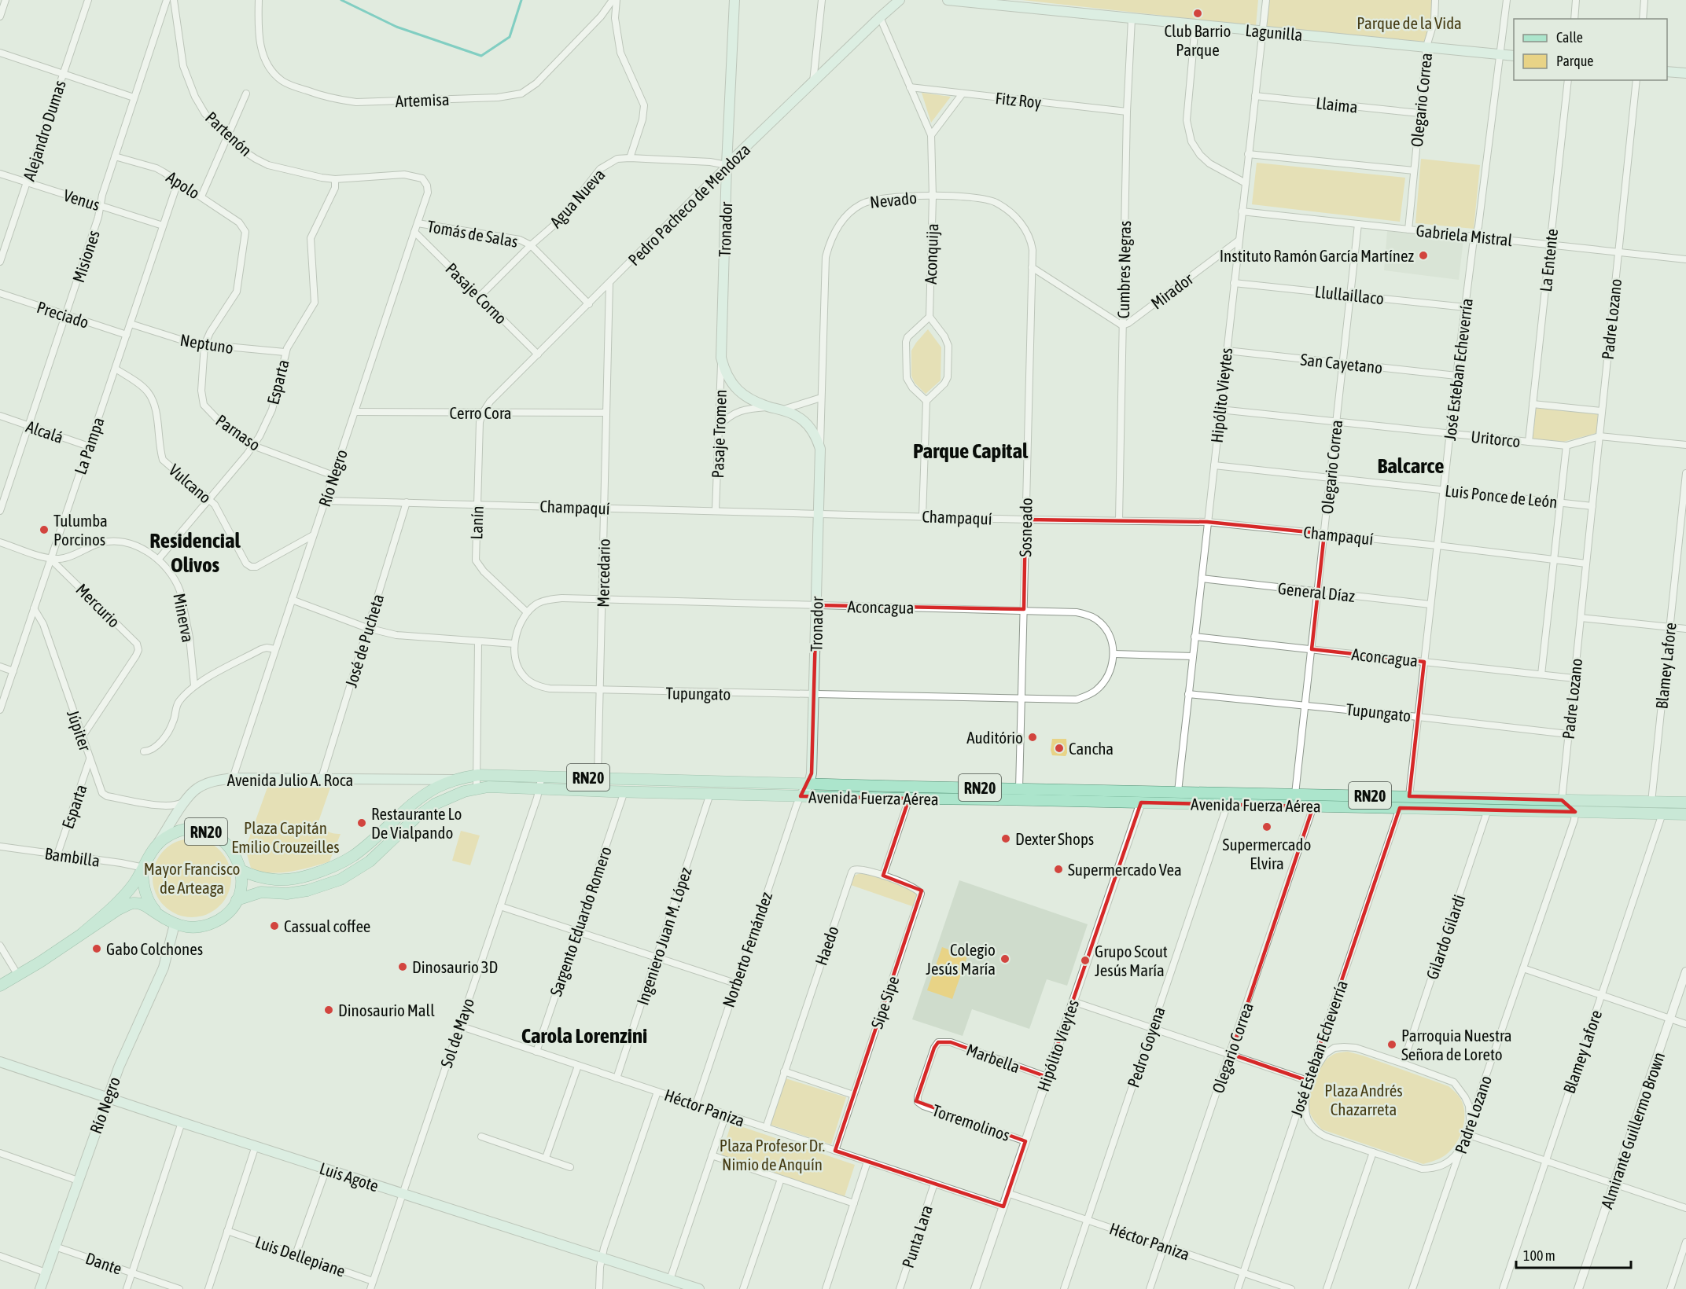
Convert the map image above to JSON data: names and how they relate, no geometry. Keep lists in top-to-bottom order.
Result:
{
  "streets": {
    "main road": [
      "Lagunilla",
      "Pedro Pacheco de Mendoza",
      "Tronador",
      "Río Negro",
      "RN20",
      "Avenida Julio A. Roca",
      "Avenida Fuerza Aérea",
      "Luis Agote"
    ],
    "street": [
      "Artemisa",
      "Fitz Roy",
      "Olegario Correa",
      "Llaima",
      "Alejandro Dumas",
      "Partenón",
      "Apolo",
      "Agua Nueva",
      "Venus",
      "Nevado",
      "Tomás de Salas",
      "Gabriela Mistral",
      "Aconquija",
      "Misiones",
      "La Entente",
      "Cumbres Negras",
      "Mirador",
      "Pasaje Corno",
      "Llullaillaco",
      "Preciado",
      "Padre Lozano",
      "Neptuno",
      "San Cayetano",
      "José Esteban Echeverría",
      "Esparta",
      "Hipólito Vieytes",
      "Cerro Cora",
      "Alcalá",
      "Parnaso",
      "Pasaje Tromen",
      "Uritorco",
      "La Pampa",
      "Vulcano",
      "Luis Ponce de León",
      "Champaquí",
      "Lanín",
      "Sosneado",
      "Mercedario",
      "General Díaz",
      "Mercurio",
      "Aconcagua",
      "Minerva",
      "José de Pucheta",
      "Blamey Lafore",
      "Tupungato",
      "Júpiter",
      "Bambilla",
      "Sargento Eduardo Romero",
      "Ingeniero Juan M. López",
      "Gilardo Gilardi",
      "Haedo",
      "Norberto Fernández",
      "Sipe Sipe",
      "Sol de Mayo",
      "Pedro Goyena",
      "Marbella",
      "Héctor Paniza",
      "Torremolinos",
      "Almirante Guillermo Brown",
      "Punta Lara",
      "Luis Dellepiane",
      "Dante"
    ]
  },
  "crossings": [
    ["Lagunilla", "Olegario Correa"],
    ["Lagunilla", "Cumbres Negras"],
    ["Lagunilla", "José Esteban Echeverría"],
    ["Lagunilla", "Hipólito Vieytes"],
    ["Fitz Roy", "Aconquija"],
    ["Fitz Roy", "Cumbres Negras"],
    ["Olegario Correa", "Llaima"],
    ["Olegario Correa", "Gabriela Mistral"],
    ["Olegario Correa", "Llullaillaco"],
    ["Olegario Correa", "San Cayetano"],
    ["Olegario Correa", "Uritorco"],
    ["Olegario Correa", "Luis Ponce de León"],
    ["Olegario Correa", "Champaquí"],
    ["Olegario Correa", "General Díaz"],
    ["Olegario Correa", "Aconcagua"],
    ["Olegario Correa", "Tupungato"],
    ["Olegario Correa", "Avenida Fuerza Aérea"],
    ["Olegario Correa", "Héctor Paniza"],
    ["Llaima", "Hipólito Vieytes"],
    ["Alejandro Dumas", "Venus"],
    ["Partenón", "Esparta"],
    ["Partenón", "Río Negro"],
    ["Apolo", "Misiones"],
    ["Apolo", "Neptuno"],
    ["Apolo", "Parnaso"],
    ["Apolo", "La Pampa"],
    ["Agua Nueva", "Pedro Pacheco de Mendoza"],
    ["Agua Nueva", "Tronador"],
    ["Agua Nueva", "Tomás de Salas"],
    ["Agua Nueva", "Pasaje Corno"],
    ["Venus", "Misiones"],
    ["Venus", "La Pampa"],
    ["Nevado", "Tronador"],
    ["Nevado", "Aconquija"],
    ["Nevado", "Sosneado"],
    ["Pedro Pacheco de Mendoza", "Tronador"],
    ["Pedro Pacheco de Mendoza", "Tomás de Salas"],
    ["Pedro Pacheco de Mendoza", "Aconquija"],
    ["Pedro Pacheco de Mendoza", "Pasaje Corno"],
    ["Pedro Pacheco de Mendoza", "Cerro Cora"],
    ["Pedro Pacheco de Mendoza", "Lanín"],
    ["Pedro Pacheco de Mendoza", "Mercedario"],
    ["Tronador", "Pasaje Tromen"],
    ["Tronador", "Champaquí"],
    ["Tronador", "Aconcagua"],
    ["Tronador", "Tupungato"],
    ["Tronador", "Avenida Fuerza Aérea"],
    ["Tronador", "Norberto Fernández"],
    ["Tomás de Salas", "Río Negro"],
    ["Gabriela Mistral", "La Entente"],
    ["Gabriela Mistral", "Padre Lozano"],
    ["Gabriela Mistral", "José Esteban Echeverría"],
    ["Gabriela Mistral", "Hipólito Vieytes"],
    ["Misiones", "Preciado"],
    ["Misiones", "Alcalá"],
    ["La Entente", "Uritorco"],
    ["Cumbres Negras", "Mirador"],
    ["Cumbres Negras", "Champaquí"],
    ["Mirador", "Hipólito Vieytes"],
    ["Pasaje Corno", "Río Negro"],
    ["Llullaillaco", "José Esteban Echeverría"],
    ["Llullaillaco", "Hipólito Vieytes"],
    ["Preciado", "La Pampa"],
    ["Padre Lozano", "José Esteban Echeverría"],
    ["Padre Lozano", "Uritorco"],
    ["Padre Lozano", "Luis Ponce de León"],
    ["Padre Lozano", "Champaquí"],
    ["Padre Lozano", "Aconcagua"],
    ["Padre Lozano", "Tupungato"],
    ["Padre Lozano", "Avenida Fuerza Aérea"],
    ["Padre Lozano", "Gilardo Gilardi"],
    ["Neptuno", "Esparta"],
    ["Neptuno", "Parnaso"],
    ["Neptuno", "La Pampa"],
    ["San Cayetano", "José Esteban Echeverría"],
    ["San Cayetano", "Hipólito Vieytes"],
    ["José Esteban Echeverría", "Uritorco"],
    ["José Esteban Echeverría", "Luis Ponce de León"],
    ["José Esteban Echeverría", "Champaquí"],
    ["José Esteban Echeverría", "General Díaz"],
    ["José Esteban Echeverría", "Aconcagua"],
    ["José Esteban Echeverría", "Tupungato"],
    ["José Esteban Echeverría", "Avenida Fuerza Aérea"],
    ["José Esteban Echeverría", "Gilardo Gilardi"],
    ["José Esteban Echeverría", "Héctor Paniza"],
    ["Esparta", "Parnaso"],
    ["Esparta", "Vulcano"],
    ["Esparta", "Minerva"],
    ["Esparta", "Júpiter"],
    ["Esparta", "Bambilla"],
    ["Hipólito Vieytes", "Uritorco"],
    ["Hipólito Vieytes", "Luis Ponce de León"],
    ["Hipólito Vieytes", "Champaquí"],
    ["Hipólito Vieytes", "General Díaz"],
    ["Hipólito Vieytes", "Aconcagua"],
    ["Hipólito Vieytes", "Tupungato"],
    ["Hipólito Vieytes", "Avenida Fuerza Aérea"],
    ["Hipólito Vieytes", "Marbella"],
    ["Hipólito Vieytes", "Héctor Paniza"],
    ["Hipólito Vieytes", "Torremolinos"],
    ["Cerro Cora", "Río Negro"],
    ["Cerro Cora", "Lanín"],
    ["Cerro Cora", "Mercedario"],
    ["Alcalá", "La Pampa"],
    ["Parnaso", "Río Negro"],
    ["Pasaje Tromen", "Champaquí"],
    ["La Pampa", "Vulcano"],
    ["La Pampa", "Mercurio"],
    ["La Pampa", "Minerva"],
    ["La Pampa", "Júpiter"],
    ["Río Negro", "Vulcano"],
    ["Río Negro", "Champaquí"],
    ["Río Negro", "RN20"],
    ["Río Negro", "Avenida Julio A. Roca"],
    ["Río Negro", "Avenida Fuerza Aérea"],
    ["Río Negro", "Bambilla"],
    ["Río Negro", "Luis Agote"],
    ["Río Negro", "Dante"],
    ["Champaquí", "Lanín"],
    ["Champaquí", "Sosneado"],
    ["Champaquí", "Mercedario"],
    ["Champaquí", "José de Pucheta"],
    ["Lanín", "Mercedario"],
    ["Lanín", "Aconcagua"],
    ["Lanín", "Tupungato"],
    ["Sosneado", "Aconcagua"],
    ["Sosneado", "Tupungato"],
    ["Sosneado", "Avenida Fuerza Aérea"],
    ["Mercedario", "Aconcagua"],
    ["Mercedario", "Tupungato"],
    ["Mercedario", "Avenida Fuerza Aérea"],
    ["Mercurio", "Minerva"],
    ["Mercurio", "Júpiter"],
    ["Aconcagua", "Tupungato"],
    ["José de Pucheta", "Avenida Julio A. Roca"],
    ["Blamey Lafore", "Avenida Fuerza Aérea"],
    ["Júpiter", "Avenida Julio A. Roca"],
    ["RN20", "Avenida Julio A. Roca"],
    ["RN20", "Avenida Fuerza Aérea"],
    ["RN20", "Bambilla"],
    ["Avenida Julio A. Roca", "Avenida Fuerza Aérea"],
    ["Avenida Julio A. Roca", "Bambilla"],
    ["Avenida Fuerza Aérea", "Bambilla"],
    ["Avenida Fuerza Aérea", "Sargento Eduardo Romero"],
    ["Avenida Fuerza Aérea", "Ingeniero Juan M. López"],
    ["Avenida Fuerza Aérea", "Gilardo Gilardi"],
    ["Avenida Fuerza Aérea", "Norberto Fernández"],
    ["Avenida Fuerza Aérea", "Sol de Mayo"],
    ["Avenida Fuerza Aérea", "Pedro Goyena"],
    ["Sargento Eduardo Romero", "Héctor Paniza"],
    ["Ingeniero Juan M. López", "Héctor Paniza"],
    ["Haedo", "Sipe Sipe"],
    ["Haedo", "Héctor Paniza"],
    ["Norberto Fernández", "Héctor Paniza"],
    ["Sipe Sipe", "Héctor Paniza"],
    ["Sol de Mayo", "Héctor Paniza"],
    ["Sol de Mayo", "Luis Agote"],
    ["Sol de Mayo", "Luis Dellepiane"],
    ["Pedro Goyena", "Héctor Paniza"],
    ["Marbella", "Torremolinos"],
    ["Héctor Paniza", "Punta Lara"]
  ],
  "districts": [
    "Parque Capital",
    "Balcarce",
    "Residencial Olivos",
    "Carola Lorenzini"
  ],
  "parks": [
    "Parque de la Vida",
    "Plaza Capitán Emilio Crouzeilles",
    "Mayor Francisco de Arteaga",
    "Plaza Andrés Chazarreta",
    "Plaza Profesor Dr. Nimio de Anquín"
  ],
  "places": [
    "Club Barrio Parque",
    "Instituto Ramón García Martínez",
    "Tulumba Porcinos",
    "Auditório",
    "Cancha",
    "Restaurante Lo De Vialpando",
    "Supermercado Elvira",
    "Dexter Shops",
    "Supermercado Vea",
    "Cassual coffee",
    "Gabo Colchones",
    "Colegio Jesús María",
    "Grupo Scout Jesús María",
    "Dinosaurio 3D",
    "Dinosaurio Mall",
    "Parroquia Nuestra Señora de Loreto"
  ],
  "legend": ["Calle", "Parque"],
  "scale_bar": "100 m"
}
